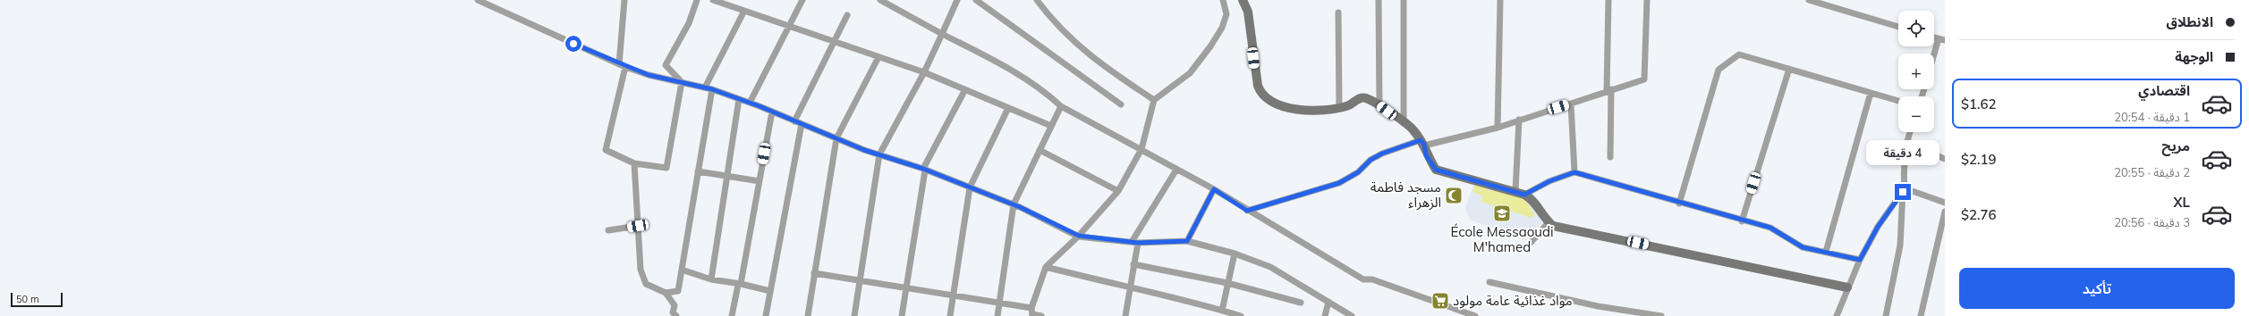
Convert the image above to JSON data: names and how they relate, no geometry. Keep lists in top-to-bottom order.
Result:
{
  "places": {
    "mosque": ["مسجد فاطمة الزهراء"],
    "school or university": ["École Messaoudi M'hamed"],
    "supermarket": ["مواد غذائية عامة مولود"]
  },
  "scale_bar": "50 m",
  "page": {
    "banner": ["الانطلاق", "الوجهة"],
    "map_buttons": ["+", "−"],
    "list": [
      {
        "name": "اقتصادي",
        "note": "1 دقيقة · 20:54",
        "value": "$1.62"
      },
      {
        "name": "مريح",
        "note": "2 دقيقة · 20:55",
        "value": "$2.19"
      },
      {
        "name": "XL",
        "note": "3 دقيقة · 20:56",
        "value": "$2.76"
      }
    ],
    "bubble": "4 دقيقة",
    "buttons": "تأكيد",
    "scale": "50 m"
  }
}
